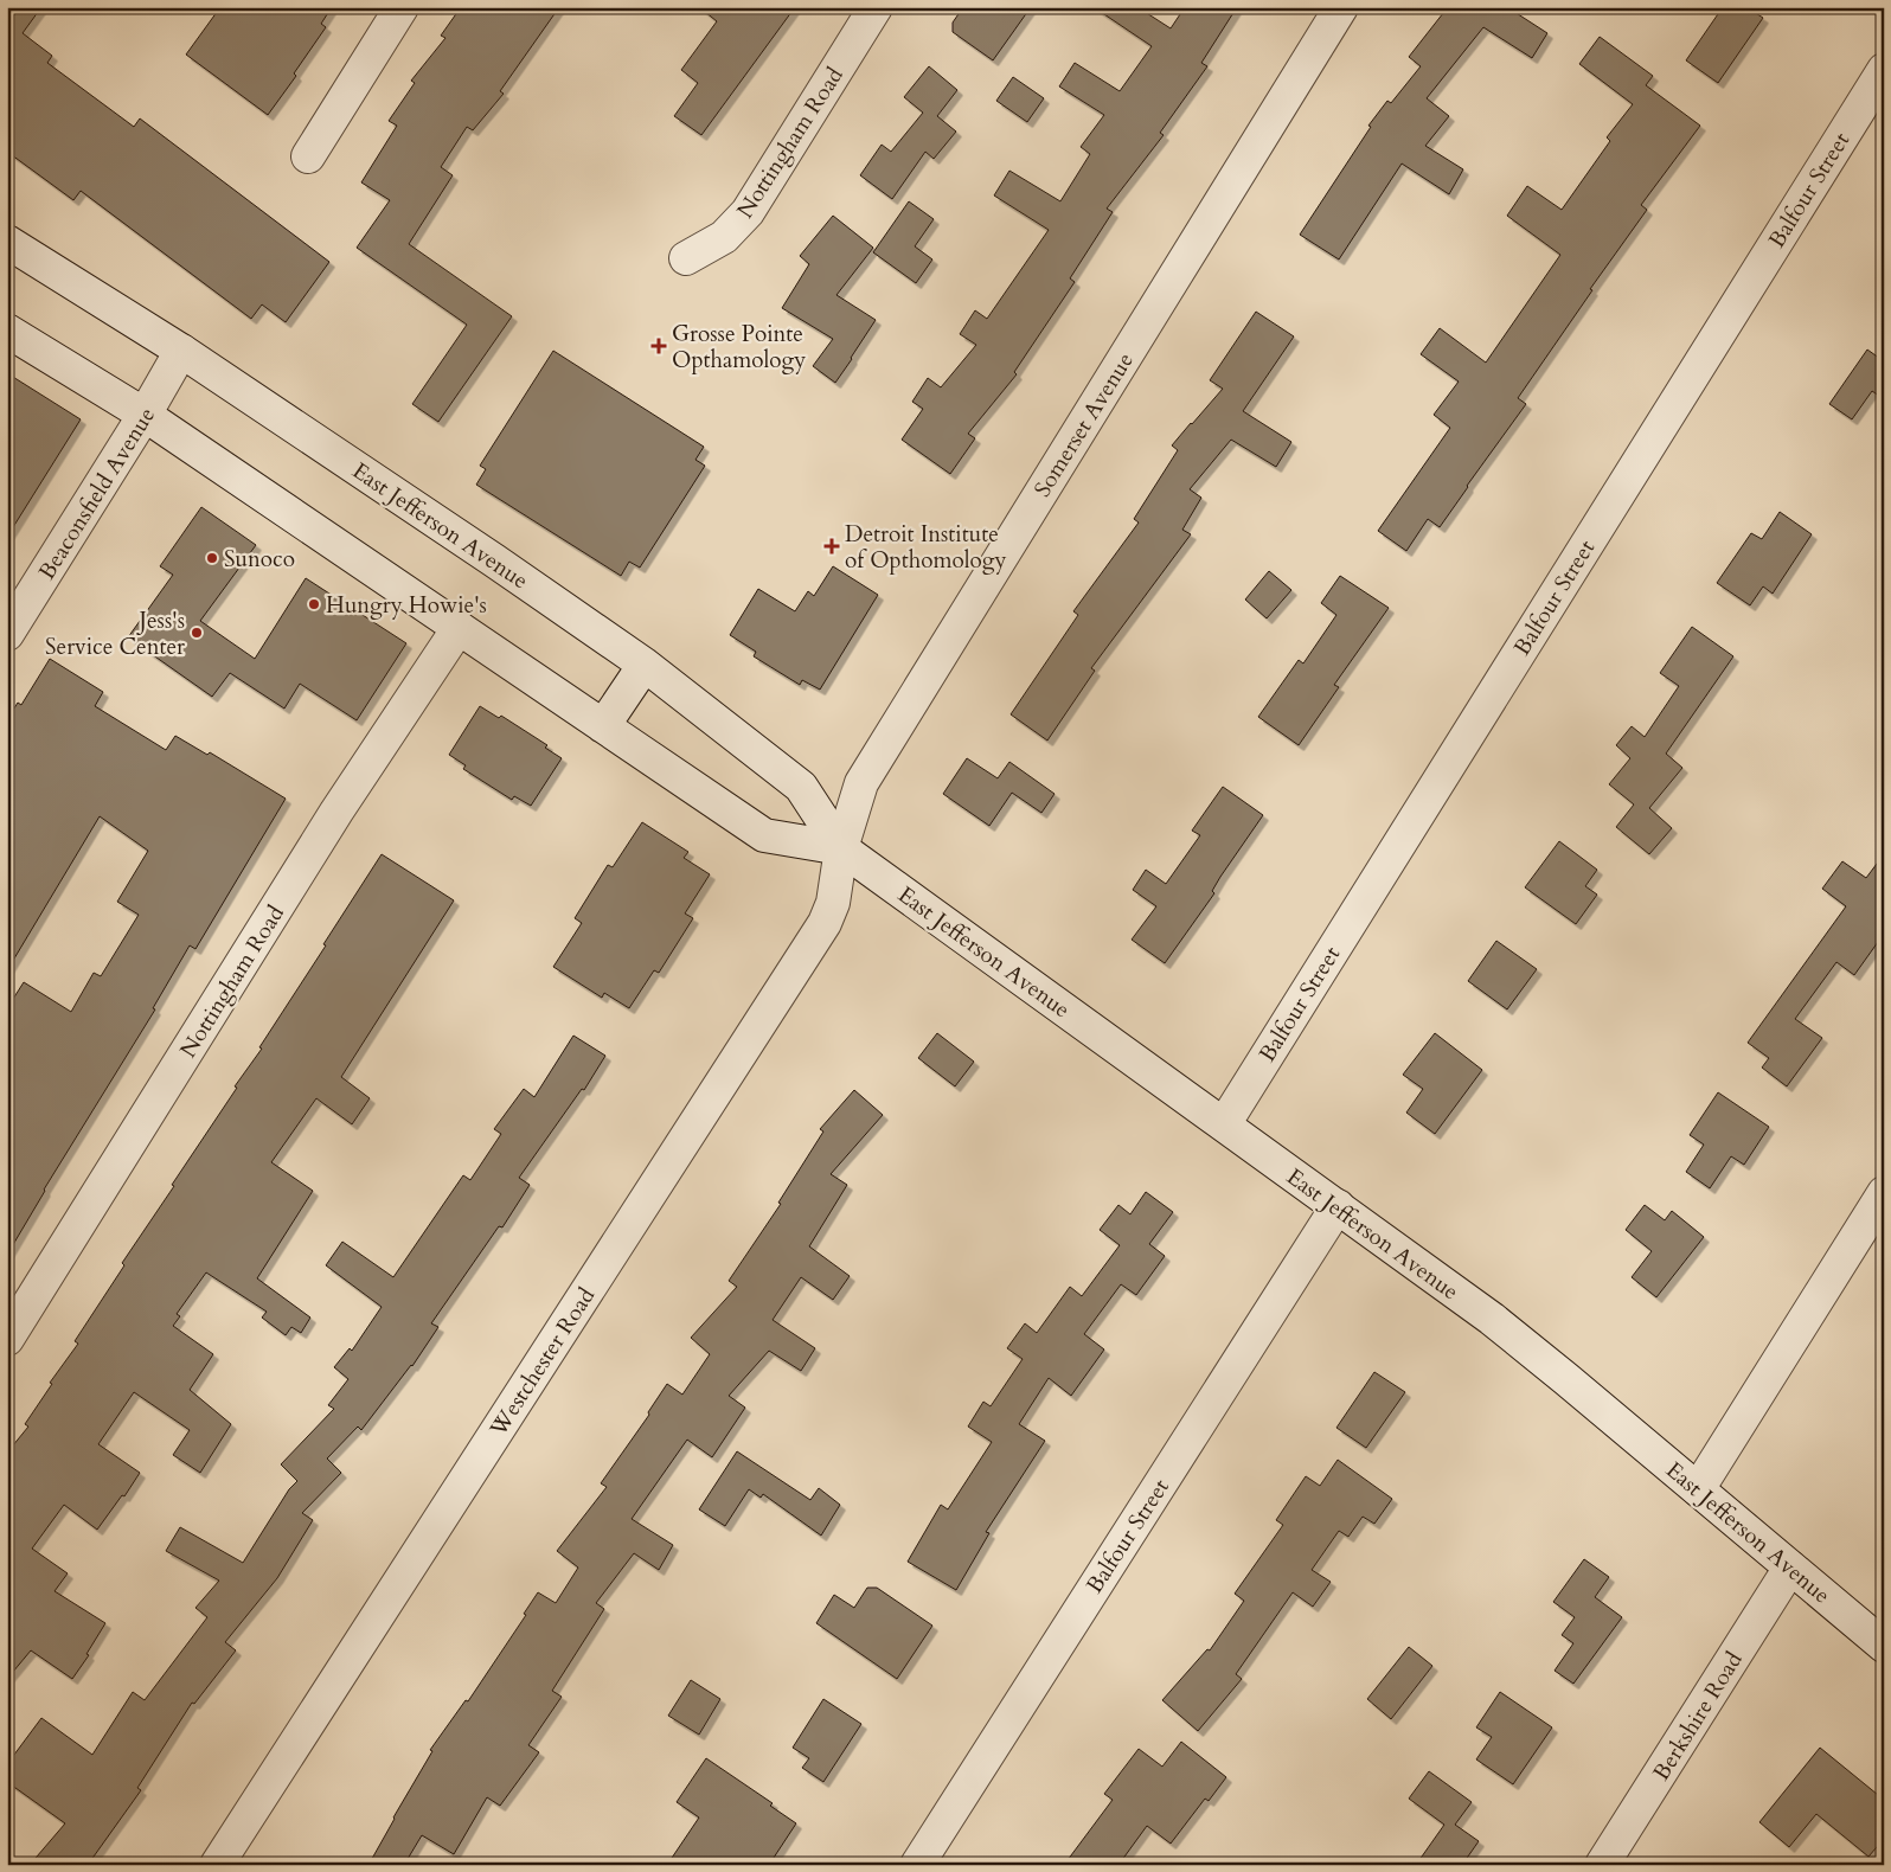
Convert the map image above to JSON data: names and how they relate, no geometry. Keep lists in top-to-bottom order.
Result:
{
  "streets": {
    "street": [
      "Nottingham Road",
      "Balfour Street",
      "Somerset Avenue",
      "Beaconsfield Avenue",
      "East Jefferson Avenue",
      "Westchester Road",
      "Berkshire Road"
    ]
  },
  "crossings": [
    ["Nottingham Road", "East Jefferson Avenue"],
    ["Balfour Street", "East Jefferson Avenue"],
    ["Somerset Avenue", "East Jefferson Avenue"],
    ["Somerset Avenue", "Westchester Road"],
    ["Beaconsfield Avenue", "East Jefferson Avenue"],
    ["East Jefferson Avenue", "Westchester Road"],
    ["East Jefferson Avenue", "Berkshire Road"]
  ],
  "places": {
    "health": ["Grosse Pointe Opthamology", "Detroit Institute of Opthomology"],
    "other": ["Sunoco", "Hungry Howie's", "Jess's Service Center"]
  }
}
